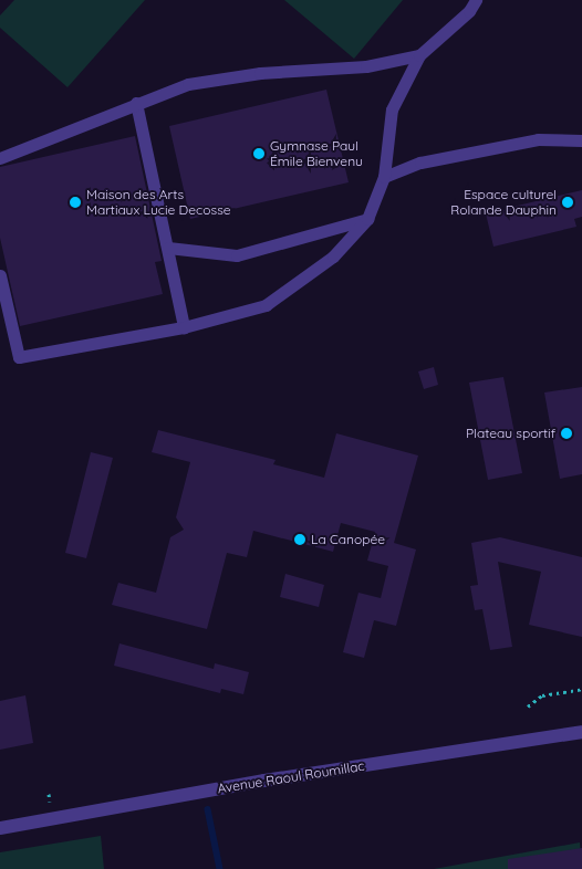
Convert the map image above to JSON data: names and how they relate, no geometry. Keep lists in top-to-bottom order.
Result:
{
  "streets": {
    "street": ["Avenue Raoul Roumillac"]
  },
  "places": [
    "Gymnase Paul Émile Bienvenu",
    "Maison des Arts Martiaux Lucie Decosse",
    "Espace culturel Rolande Dauphin",
    "Plateau sportif",
    "La Canopée"
  ]
}
